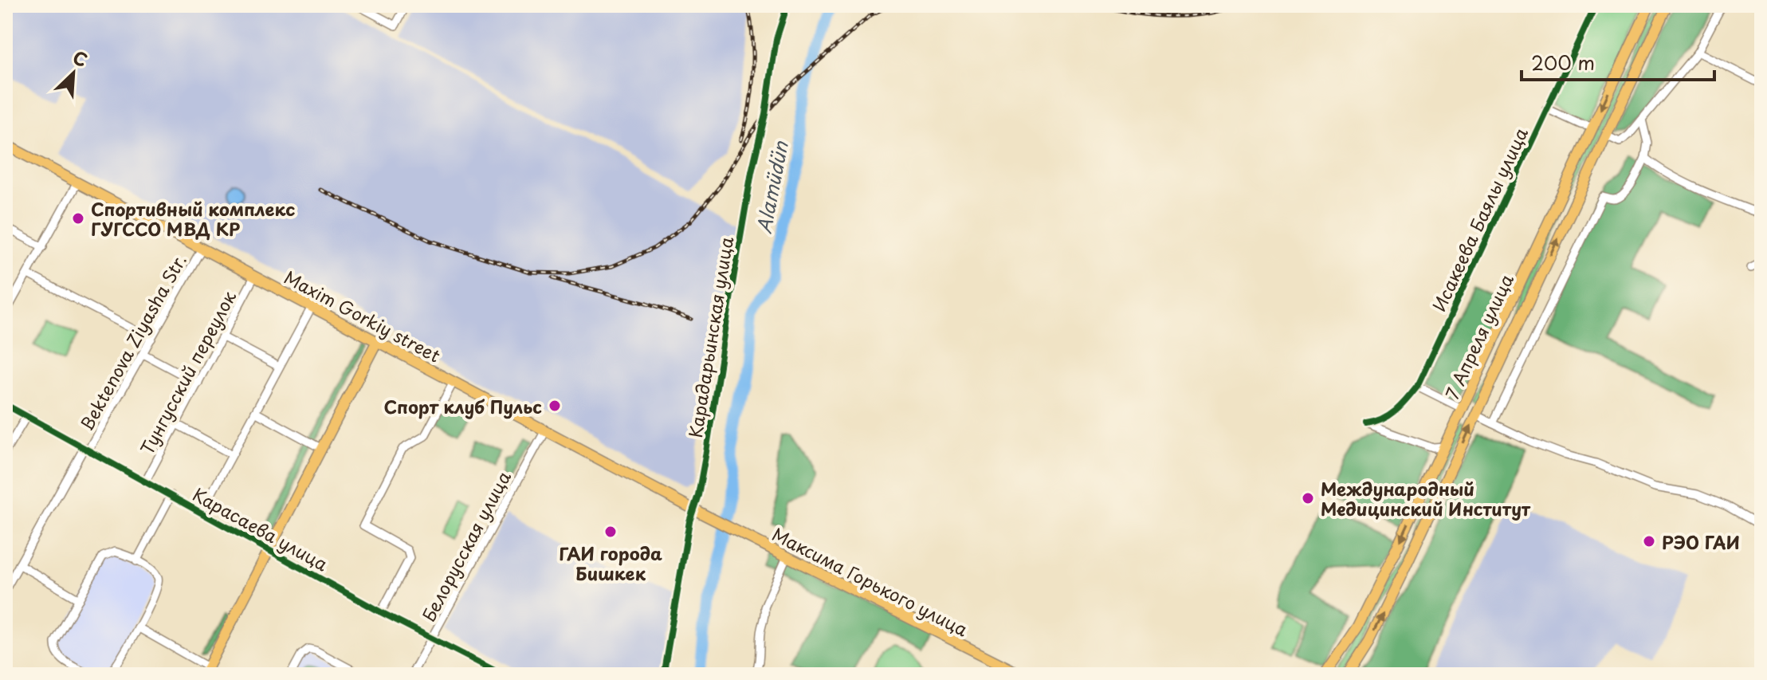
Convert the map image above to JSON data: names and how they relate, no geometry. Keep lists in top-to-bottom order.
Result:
{
  "streets": {
    "main road": ["Maxim Gorkiy street", "7 Апреля улица", "Максима Горького улица"],
    "street": [
      "Исакеева Баялы улица",
      "Карадарьинская улица",
      "Bektenova Ziyasha Str.",
      "Тунгусский переулок",
      "Карасаева улица",
      "Белорусская улица"
    ]
  },
  "crossings": [
    ["Исакеева Баялы улица", "7 Апреля улица"],
    ["Maxim Gorkiy street", "Карадарьинская улица"],
    ["Maxim Gorkiy street", "Bektenova Ziyasha Str."],
    ["Maxim Gorkiy street", "Тунгусский переулок"],
    ["Maxim Gorkiy street", "Белорусская улица"],
    ["Maxim Gorkiy street", "Максима Горького улица"],
    ["Bektenova Ziyasha Str.", "Карасаева улица"],
    ["Тунгусский переулок", "Карасаева улица"],
    ["Карасаева улица", "Белорусская улица"]
  ],
  "water": ["Alamüdün"],
  "places": [
    "Спортивный комплекс ГУГССО МВД КР",
    "Спорт клуб Пульс",
    "Международный Медицинский Институт",
    "ГАИ города Бишкек",
    "РЭО ГАИ"
  ],
  "scale_bar": "200 m",
  "north": "top right"
}
